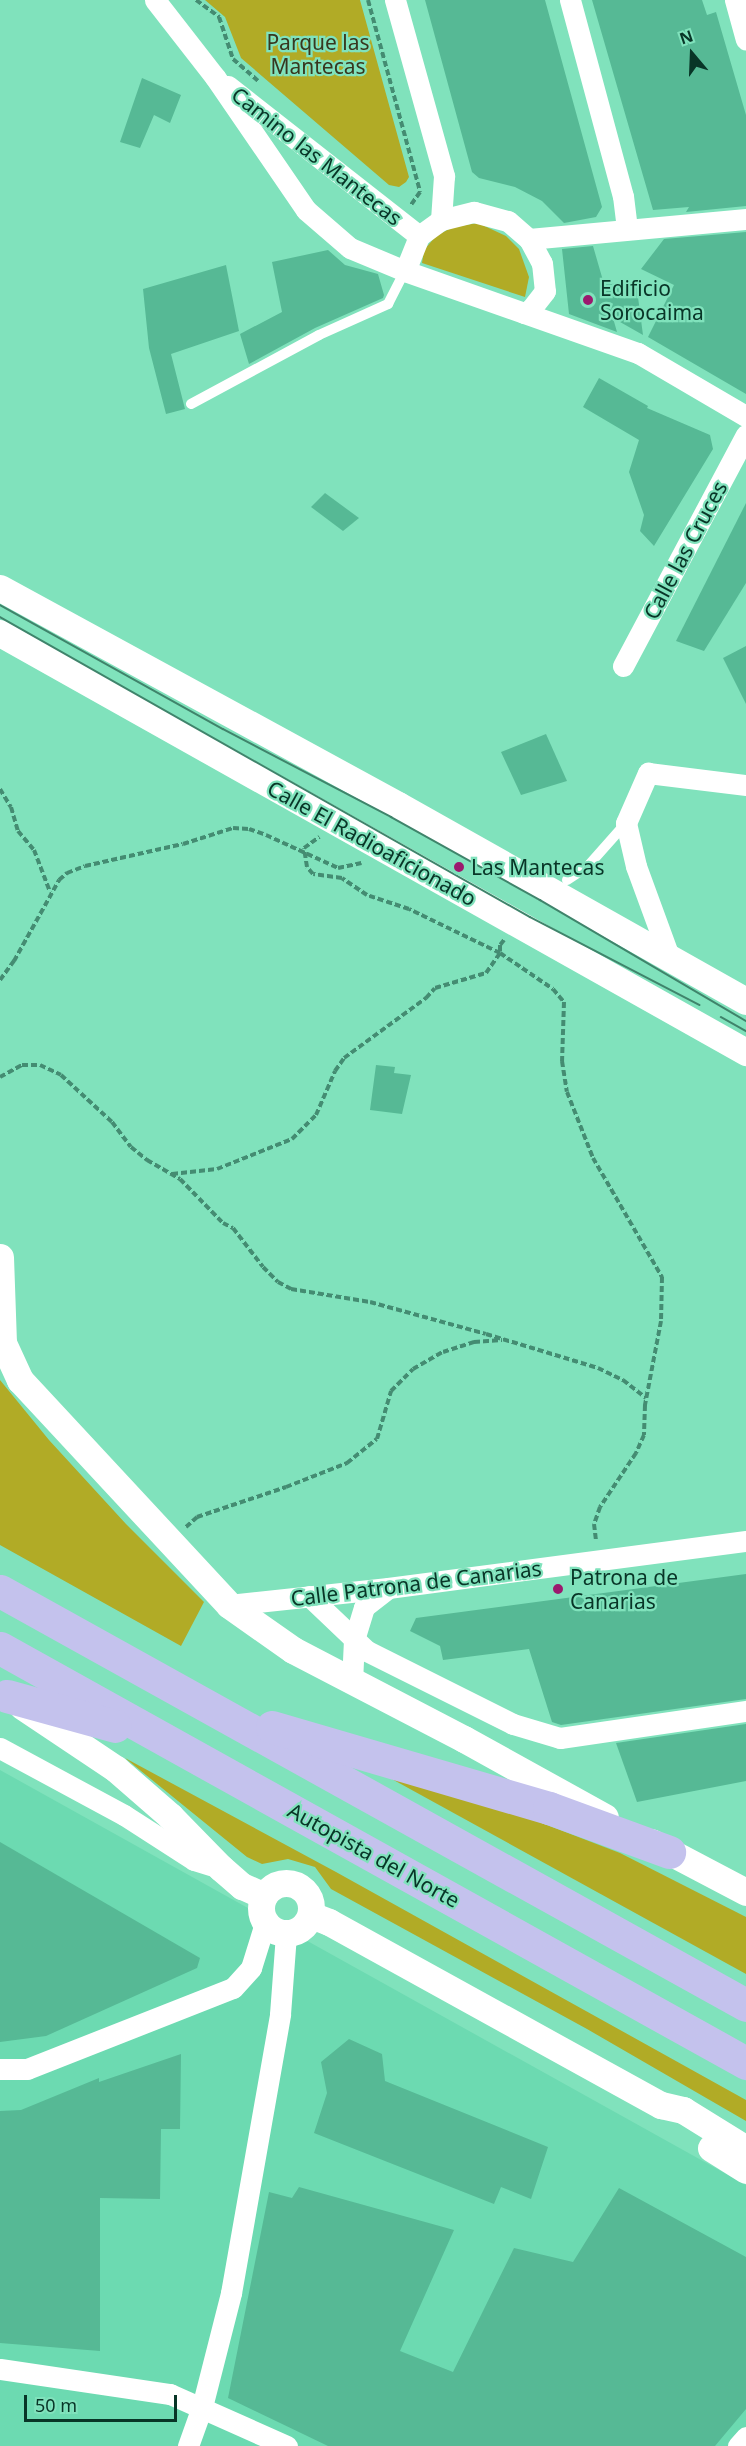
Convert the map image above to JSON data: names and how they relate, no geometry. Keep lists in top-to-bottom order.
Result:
{
  "streets": {
    "highway": ["Autopista del Norte"],
    "street": [
      "Camino las Mantecas",
      "Calle las Cruces",
      "Calle El Radioaficionado",
      "Calle Patrona de Canarias"
    ]
  },
  "parks": ["Parque las Mantecas"],
  "places": ["Edificio Sorocaima", "Las Mantecas", "Patrona de Canarias"],
  "scale_bar": "50 m",
  "north": "top"
}
